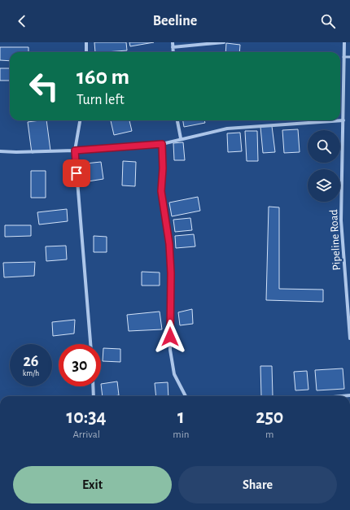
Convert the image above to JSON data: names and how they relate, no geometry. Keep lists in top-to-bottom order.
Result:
{
  "streets": {
    "street": ["Pipeline Road"]
  },
  "page": {
    "header": "Beeline",
    "turn": ["160 m", "Turn left"],
    "speed": "26 km/h",
    "limit": "30",
    "eta": [
      "10:34",
      "Arrival",
      "1",
      "min",
      "250",
      "m"
    ],
    "buttons": ["Exit", "Share"]
  }
}
